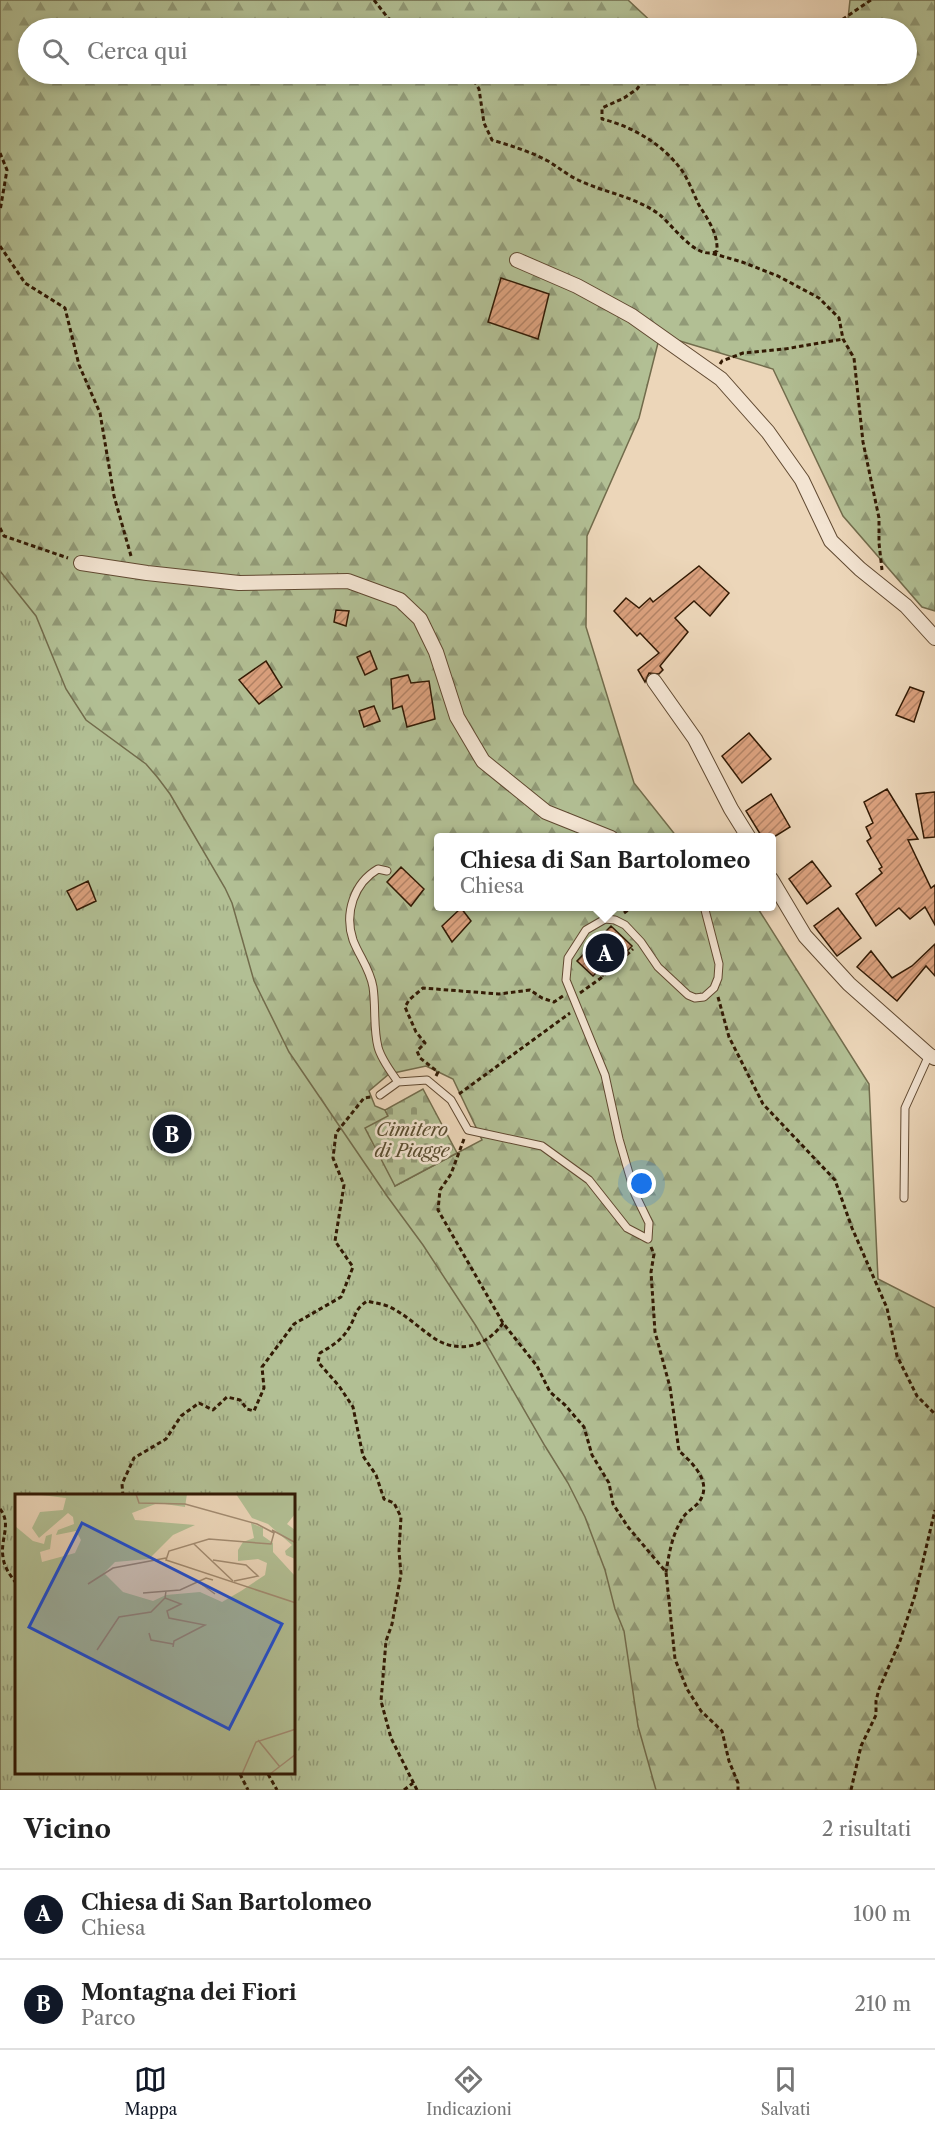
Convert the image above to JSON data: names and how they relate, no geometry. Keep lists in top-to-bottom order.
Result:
{
  "parks": ["Cimitero di Piagge"],
  "page": {
    "search": "Cerca qui",
    "popup": ["Chiesa di San Bartolomeo", "Chiesa"],
    "pins": ["A", "B"],
    "heading": ["Vicino", "2 risultati"],
    "list": [
      {
        "mark": "A",
        "name": "Chiesa di San Bartolomeo",
        "note": "Chiesa",
        "value": "100 m"
      },
      {
        "mark": "B",
        "name": "Montagna dei Fiori",
        "note": "Parco",
        "value": "210 m"
      }
    ],
    "nav": ["Mappa", "Indicazioni", "Salvati"]
  }
}
